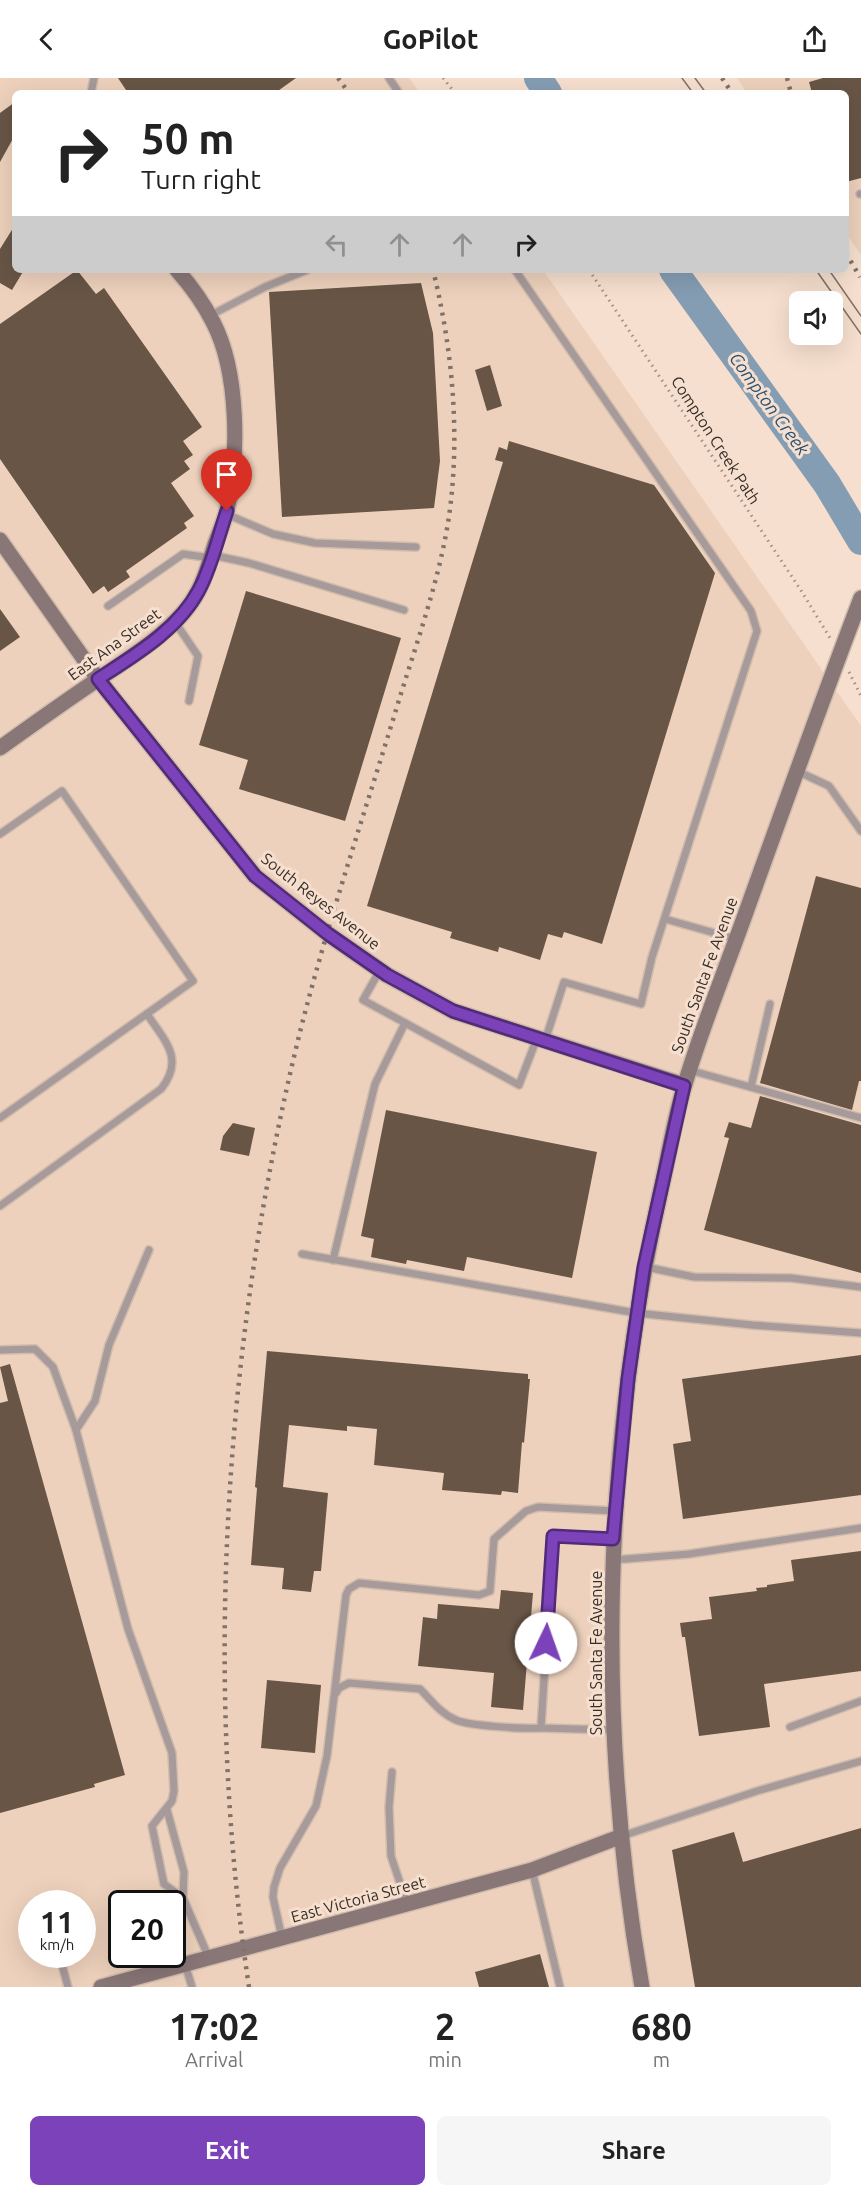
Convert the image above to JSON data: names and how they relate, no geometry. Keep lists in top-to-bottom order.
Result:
{
  "streets": {
    "street": [
      "East Ana Street",
      "South Reyes Avenue",
      "South Santa Fe Avenue",
      "East Victoria Street"
    ],
    "path": ["Compton Creek Path"]
  },
  "crossings": [
    ["East Ana Street", "South Reyes Avenue"],
    ["South Reyes Avenue", "South Santa Fe Avenue"],
    ["South Santa Fe Avenue", "East Victoria Street"]
  ],
  "water": ["Compton Creek"],
  "page": {
    "header": "GoPilot",
    "turn": ["50 m", "Turn right"],
    "speed": "11 km/h",
    "limit": "20",
    "eta": [
      "17:02",
      "Arrival",
      "2",
      "min",
      "680",
      "m"
    ],
    "buttons": ["Exit", "Share"]
  }
}
